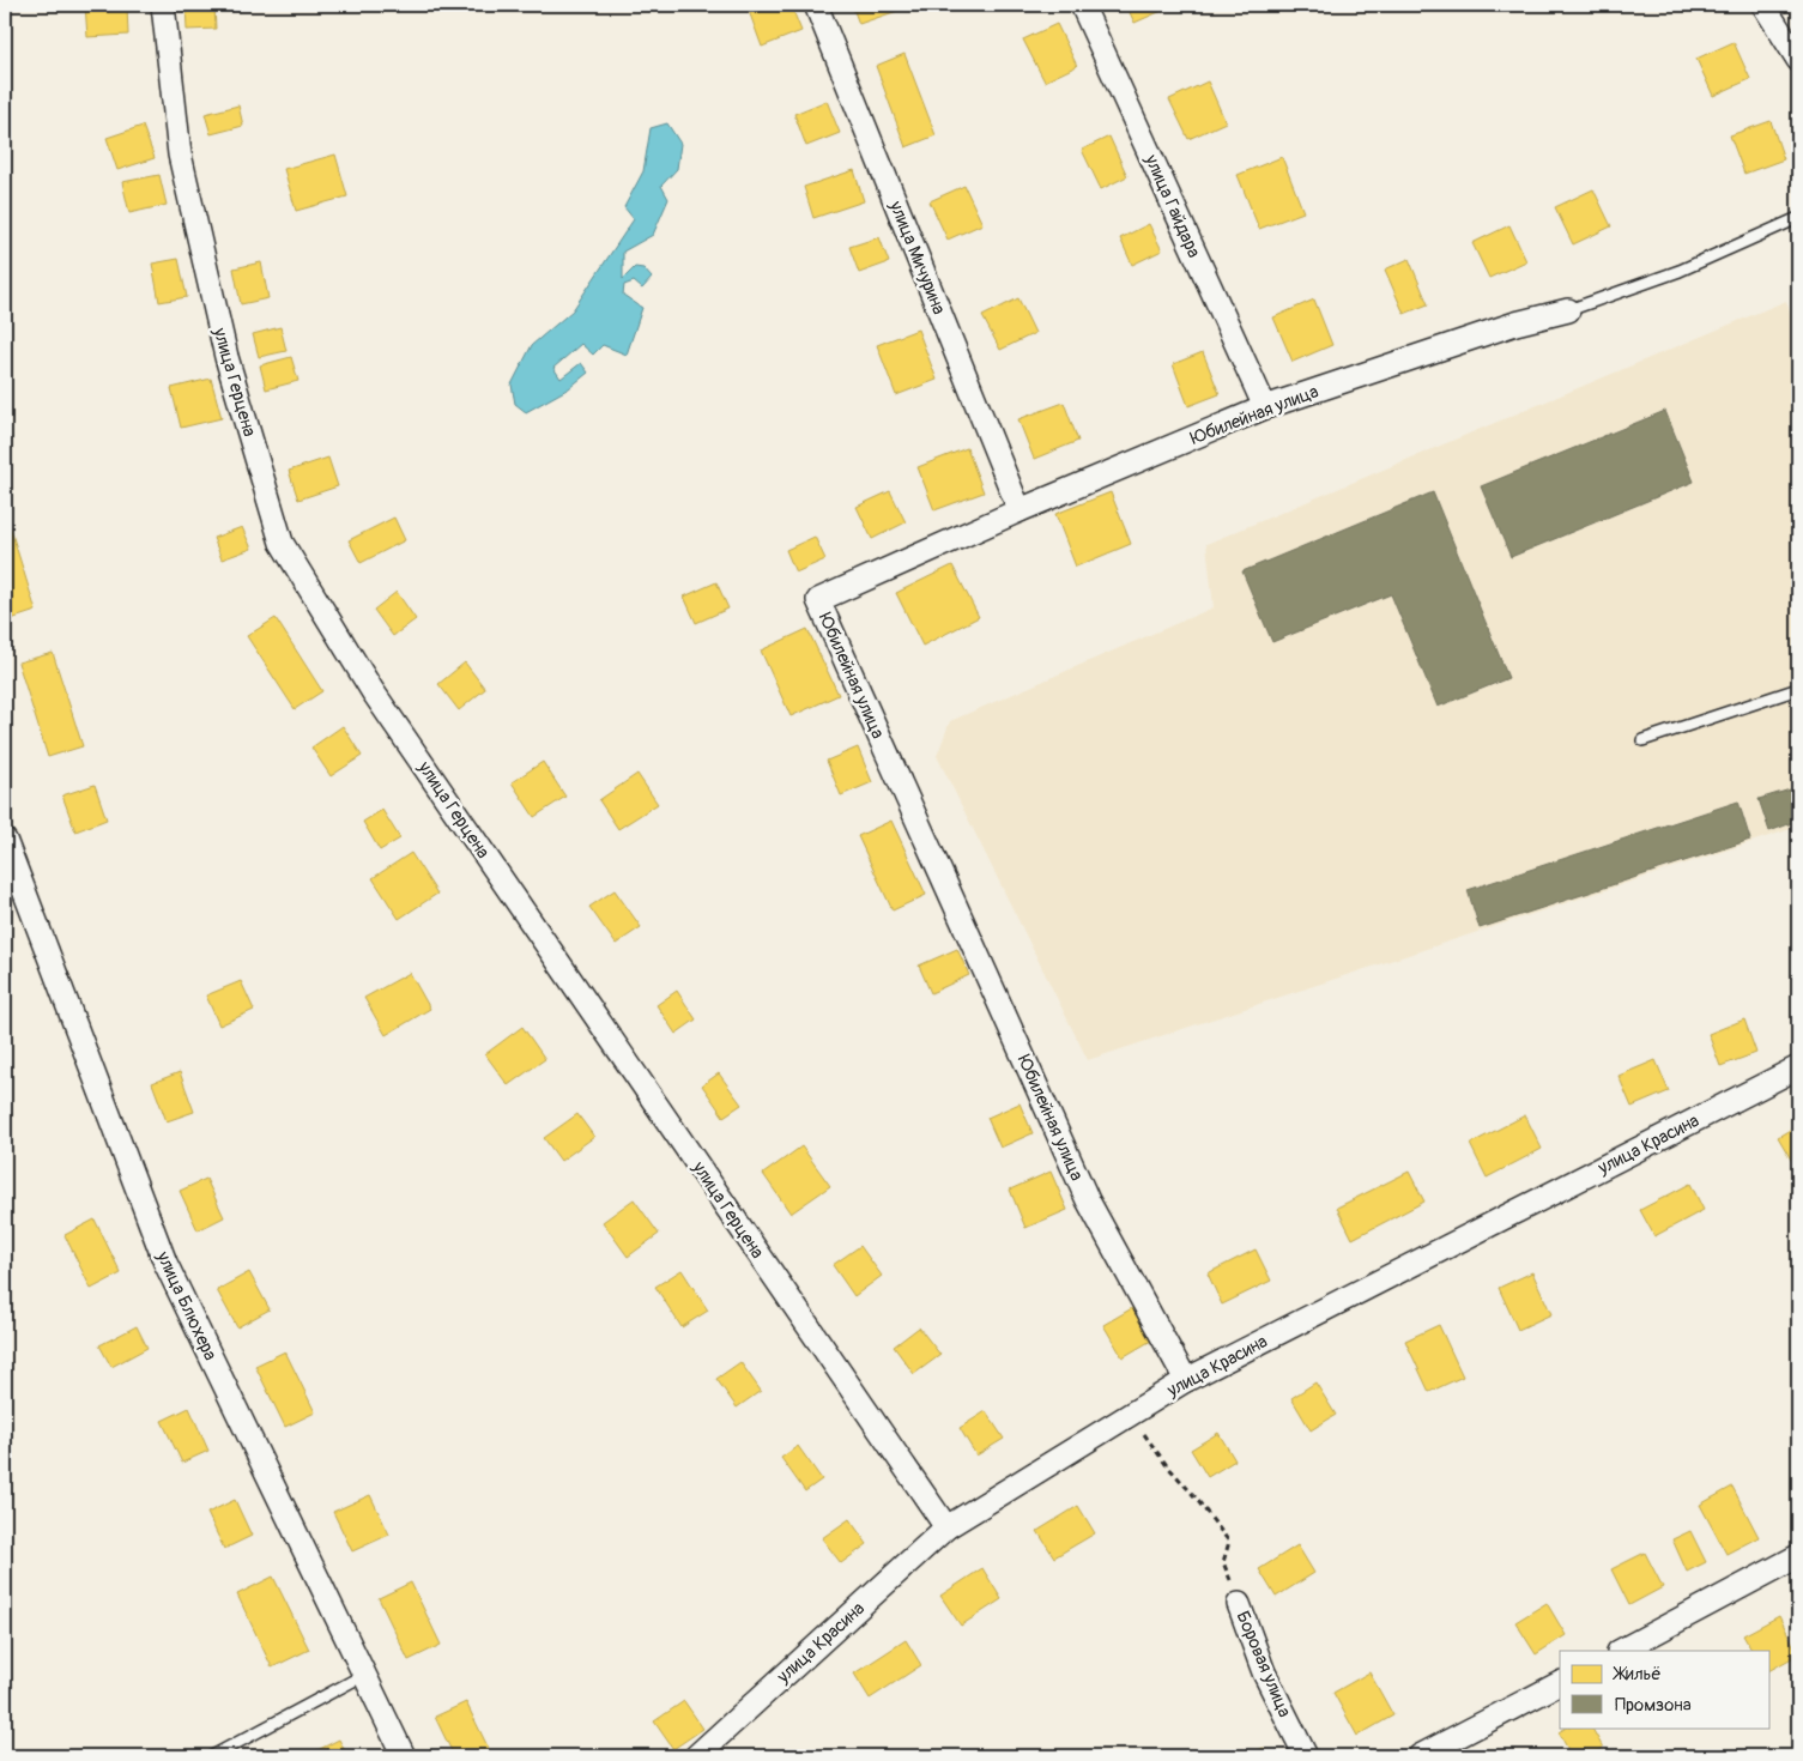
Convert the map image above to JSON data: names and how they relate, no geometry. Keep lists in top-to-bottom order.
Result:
{
  "streets": {
    "street": [
      "улица Гайдара",
      "улица Мичурина",
      "улица Герцена",
      "Юбилейная улица",
      "улица Красина",
      "улица Блюхера",
      "Боровая улица"
    ]
  },
  "crossings": [
    ["улица Гайдара", "Юбилейная улица"],
    ["улица Мичурина", "Юбилейная улица"],
    ["улица Герцена", "улица Красина"],
    ["Юбилейная улица", "улица Красина"]
  ],
  "legend": ["Жильё", "Промзона"]
}
